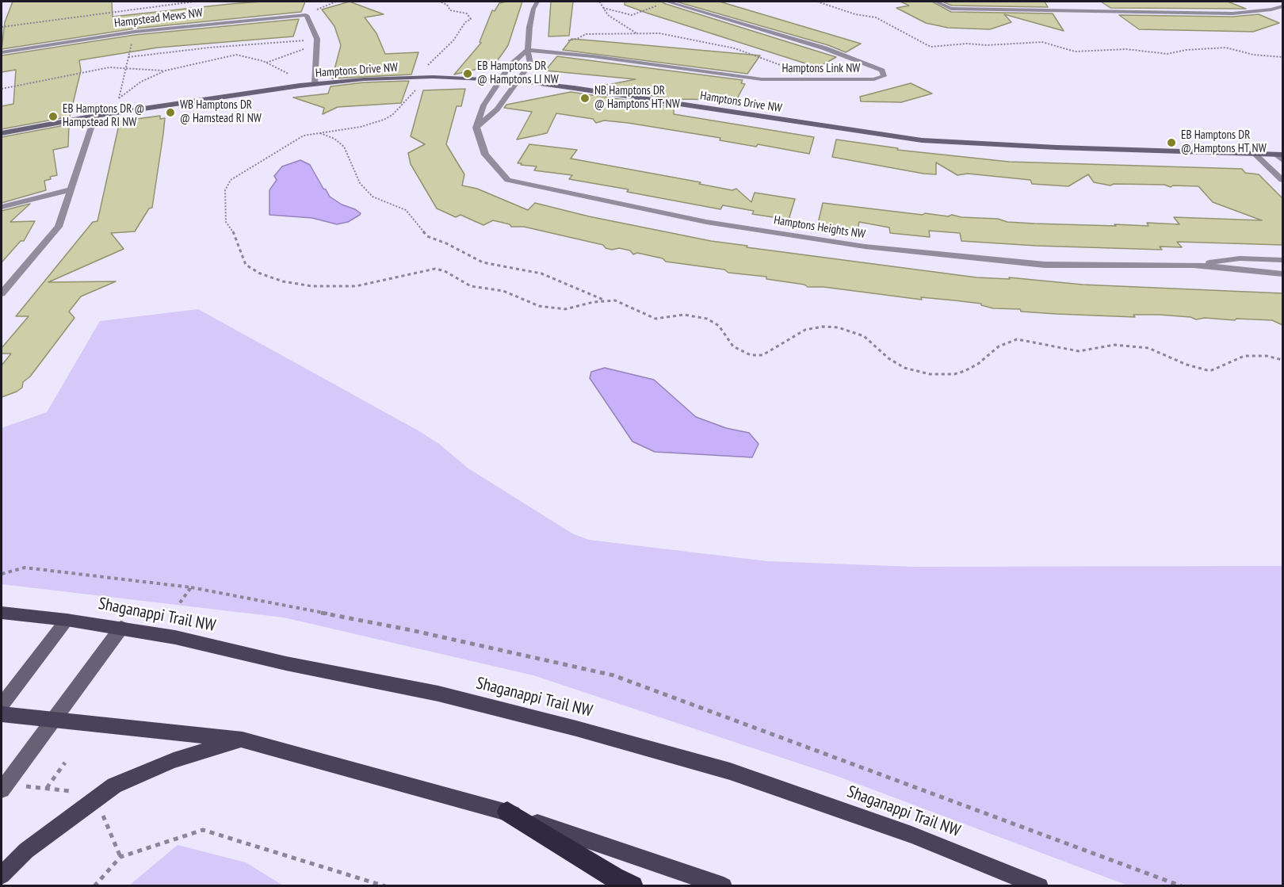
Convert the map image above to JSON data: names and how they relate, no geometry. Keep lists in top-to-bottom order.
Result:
{
  "streets": {
    "main road": ["Shaganappi Trail NW"],
    "street": [
      "Hampstead Mews NW",
      "Hamptons Link NW",
      "Hamptons Drive NW",
      "Hamptons Heights NW"
    ]
  },
  "places": [
    "EB Hamptons DR @ Hamptons LI NW",
    "NB Hamptons DR @ Hamptons HT NW",
    "WB Hamptons DR @ Hamstead RI NW",
    "EB Hamptons DR @ Hampstead RI NW",
    "EB Hamptons DR @ Hamptons HT NW"
  ]
}
